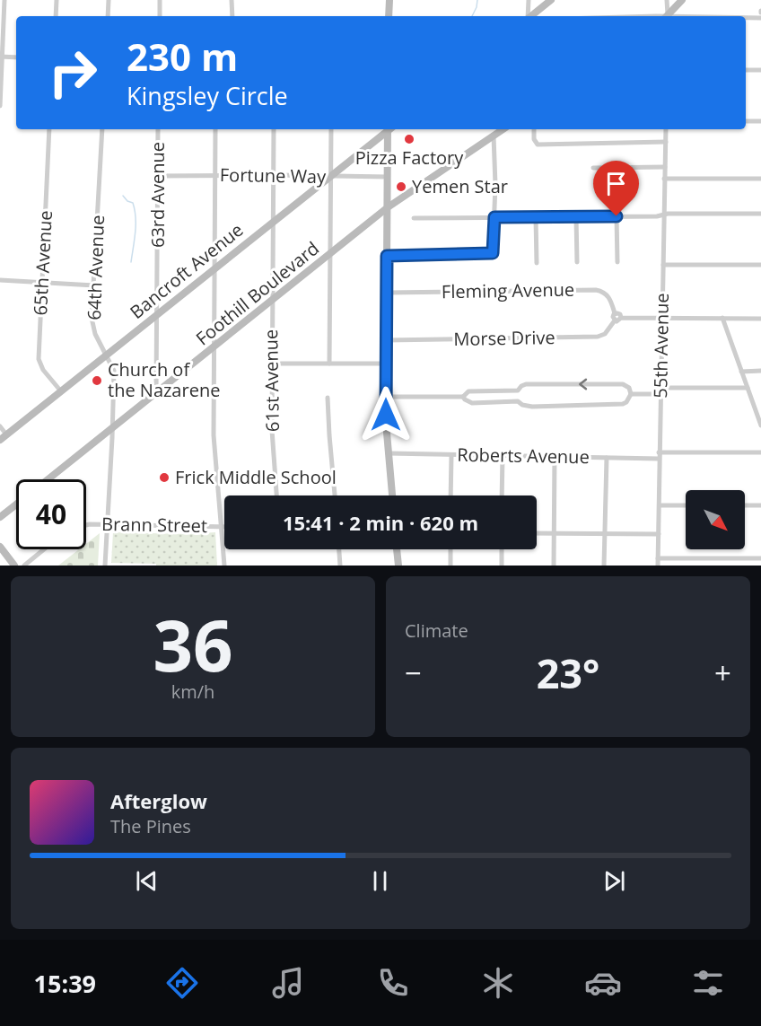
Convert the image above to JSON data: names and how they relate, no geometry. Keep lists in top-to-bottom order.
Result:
{
  "streets": {
    "street": [
      "Fortune Way",
      "63rd Avenue",
      "65th Avenue",
      "64th Avenue",
      "Bancroft Avenue",
      "Fleming Avenue",
      "Foothill Boulevard",
      "Morse Drive",
      "55th Avenue",
      "61st Avenue",
      "Roberts Avenue",
      "Brann Street"
    ]
  },
  "crossings": [
    ["Fortune Way", "63rd Avenue"],
    ["Fortune Way", "Bancroft Avenue"],
    ["Fortune Way", "61st Avenue"],
    ["63rd Avenue", "Bancroft Avenue"],
    ["63rd Avenue", "Foothill Boulevard"],
    ["65th Avenue", "Bancroft Avenue"],
    ["64th Avenue", "Bancroft Avenue"],
    ["64th Avenue", "Foothill Boulevard"],
    ["64th Avenue", "Brann Street"],
    ["Bancroft Avenue", "61st Avenue"],
    ["Fleming Avenue", "Morse Drive"],
    ["Foothill Boulevard", "61st Avenue"],
    ["55th Avenue", "Roberts Avenue"]
  ],
  "places": [
    "Pizza Factory",
    "Yemen Star",
    "Church of the Nazarene",
    "Frick Middle School"
  ],
  "north": "bottom right",
  "page": {
    "turn": ["230 m", "Kingsley Circle"],
    "limit": "40",
    "trip": "15:41 · 2 min · 620 m",
    "tile": [
      ["36", "km/h"],
      "Climate"
    ],
    "heat": ["−", "23°", "+"],
    "song": ["Afterglow", "The Pines"],
    "tabs": "15:39"
  }
}
